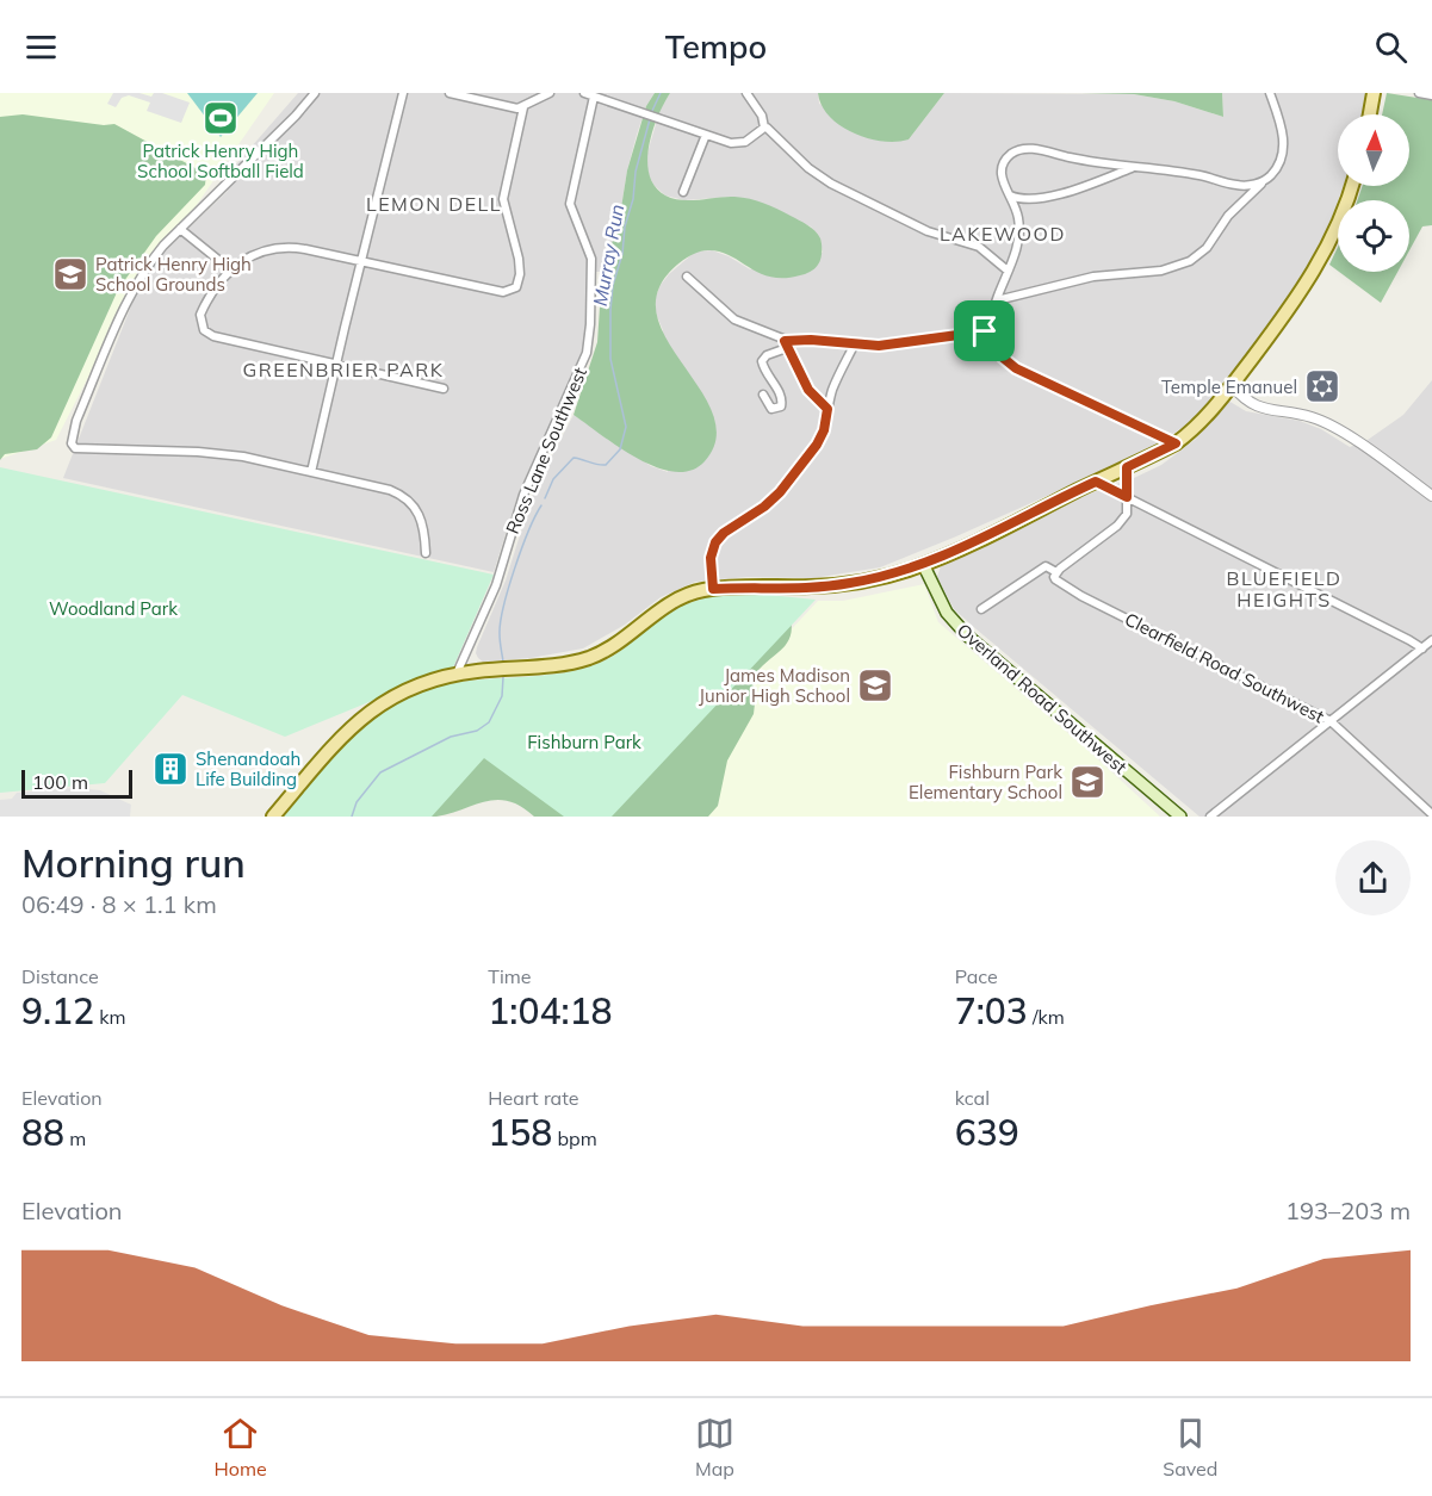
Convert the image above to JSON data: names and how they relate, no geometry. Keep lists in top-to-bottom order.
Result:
{
  "streets": {
    "main road": ["Overland Road Southwest"],
    "street": ["Ross Lane Southwest", "Clearfield Road Southwest"]
  },
  "districts": [
    "LEMON DELL",
    "LAKEWOOD",
    "GREENBRIER PARK",
    "BLUEFIELD HEIGHTS"
  ],
  "water": ["Murray Run"],
  "parks": ["Woodland Park", "Fishburn Park"],
  "places": {
    "sports": ["Patrick Henry High School Softball Field"],
    "school or university": ["Patrick Henry High School Grounds", "James Madison Junior High School", "Fishburn Park Elementary School"],
    "synagogue": ["Temple Emanuel"],
    "building": ["Shenandoah Life Building"]
  },
  "scale_bar": "100 m",
  "north": "top",
  "page": {
    "header": "Tempo",
    "scale": "100 m",
    "heading": ["Morning run", "06:49 · 8 × 1.1 km"],
    "stats": [
      ["Distance", "9.12 km"],
      ["Time", "1:04:18"],
      ["Pace", "7:03 /km"],
      ["Elevation", "88 m"],
      ["Heart rate", "158 bpm"],
      ["kcal", "639"]
    ],
    "chart": ["Elevation", "193–203 m"],
    "tabs": ["Home", "Map", "Saved"]
  }
}
